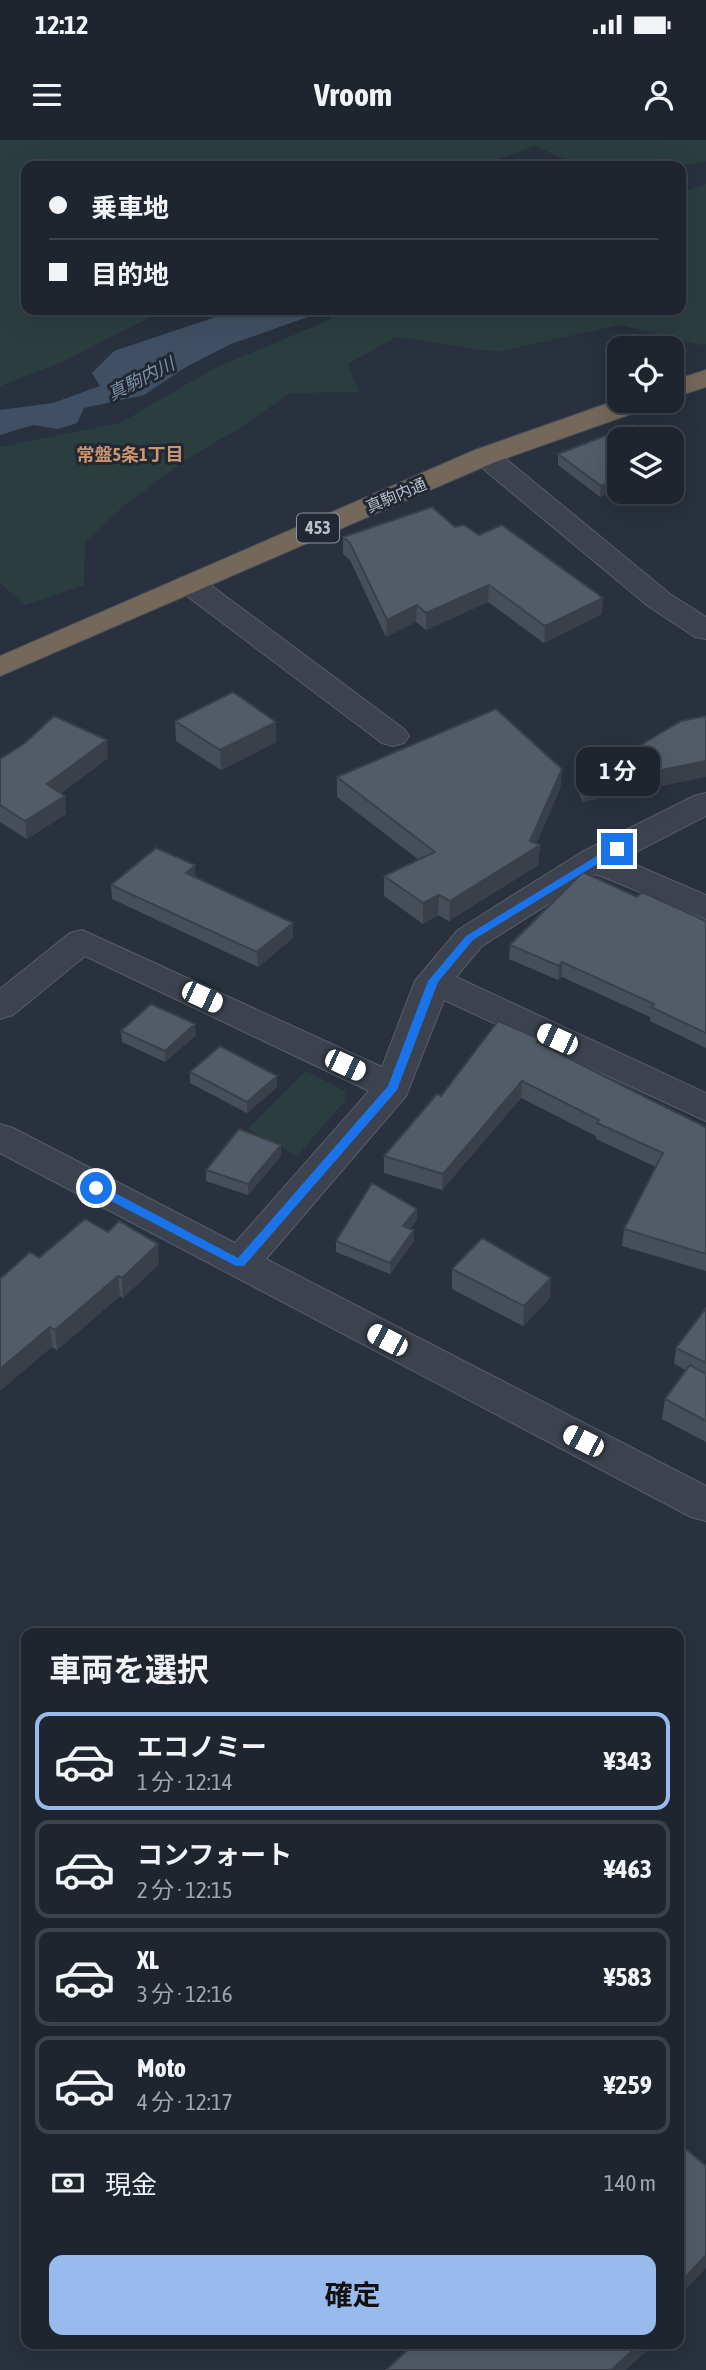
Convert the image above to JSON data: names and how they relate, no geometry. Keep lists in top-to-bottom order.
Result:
{
  "streets": {
    "highway": ["真駒内通", "453"]
  },
  "districts": ["常盤5条1丁目"],
  "water": ["真駒内川"],
  "page": {
    "status": "12:12",
    "header": "Vroom",
    "banner": ["乗車地", "目的地"],
    "bubble": "1 分",
    "heading": "車両を選択",
    "list": [
      {
        "name": "エコノミー",
        "note": "1 分 · 12:14",
        "value": "¥343"
      },
      {
        "name": "コンフォート",
        "note": "2 分 · 12:15",
        "value": "¥463"
      },
      {
        "name": "XL",
        "note": "3 分 · 12:16",
        "value": "¥583"
      },
      {
        "name": "Moto",
        "note": "4 分 · 12:17",
        "value": "¥259"
      }
    ],
    "pay": ["現金", "140 m"],
    "buttons": "確定"
  }
}
